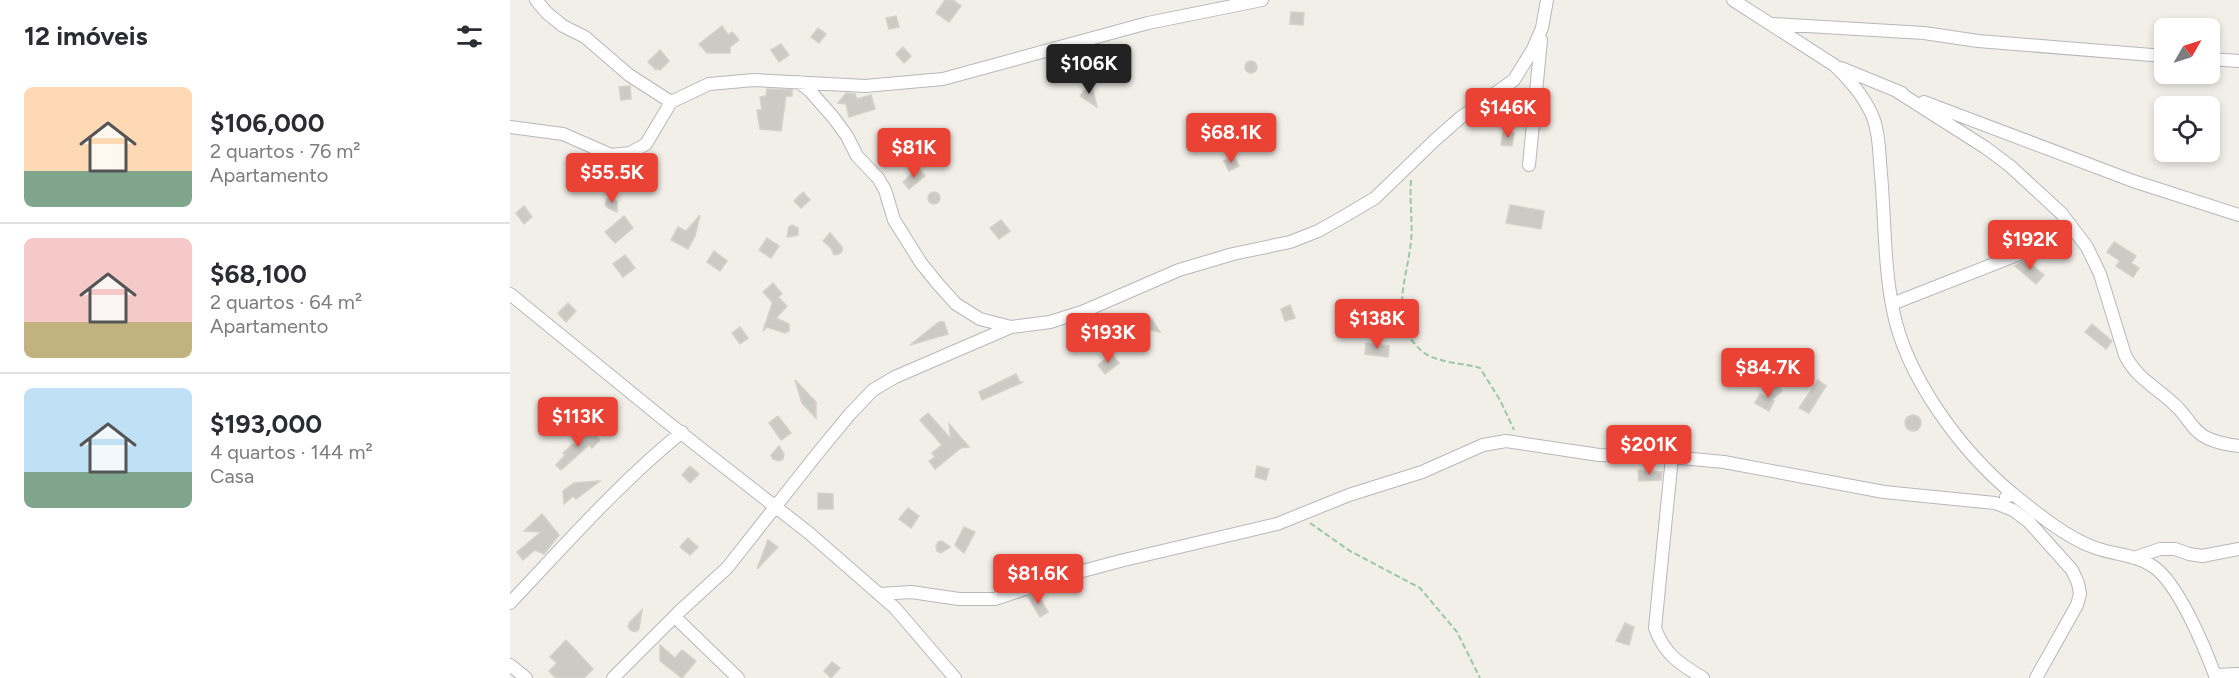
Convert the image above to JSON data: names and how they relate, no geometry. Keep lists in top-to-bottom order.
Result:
{
  "north": "top right",
  "page": {
    "heading": "12 imóveis",
    "price": [
      "$106K",
      "$146K",
      "$68.1K",
      "$81K",
      "$55.5K",
      "$192K",
      "$138K",
      "$193K",
      "$84.7K",
      "$113K",
      "$201K",
      "$81.6K"
    ],
    "list": [
      {
        "name": "$106,000",
        "note": "2 quartos · 76 m² · Apartamento"
      },
      {
        "name": "$68,100",
        "note": "2 quartos · 64 m² · Apartamento"
      },
      {
        "name": "$193,000",
        "note": "4 quartos · 144 m² · Casa"
      }
    ]
  }
}
